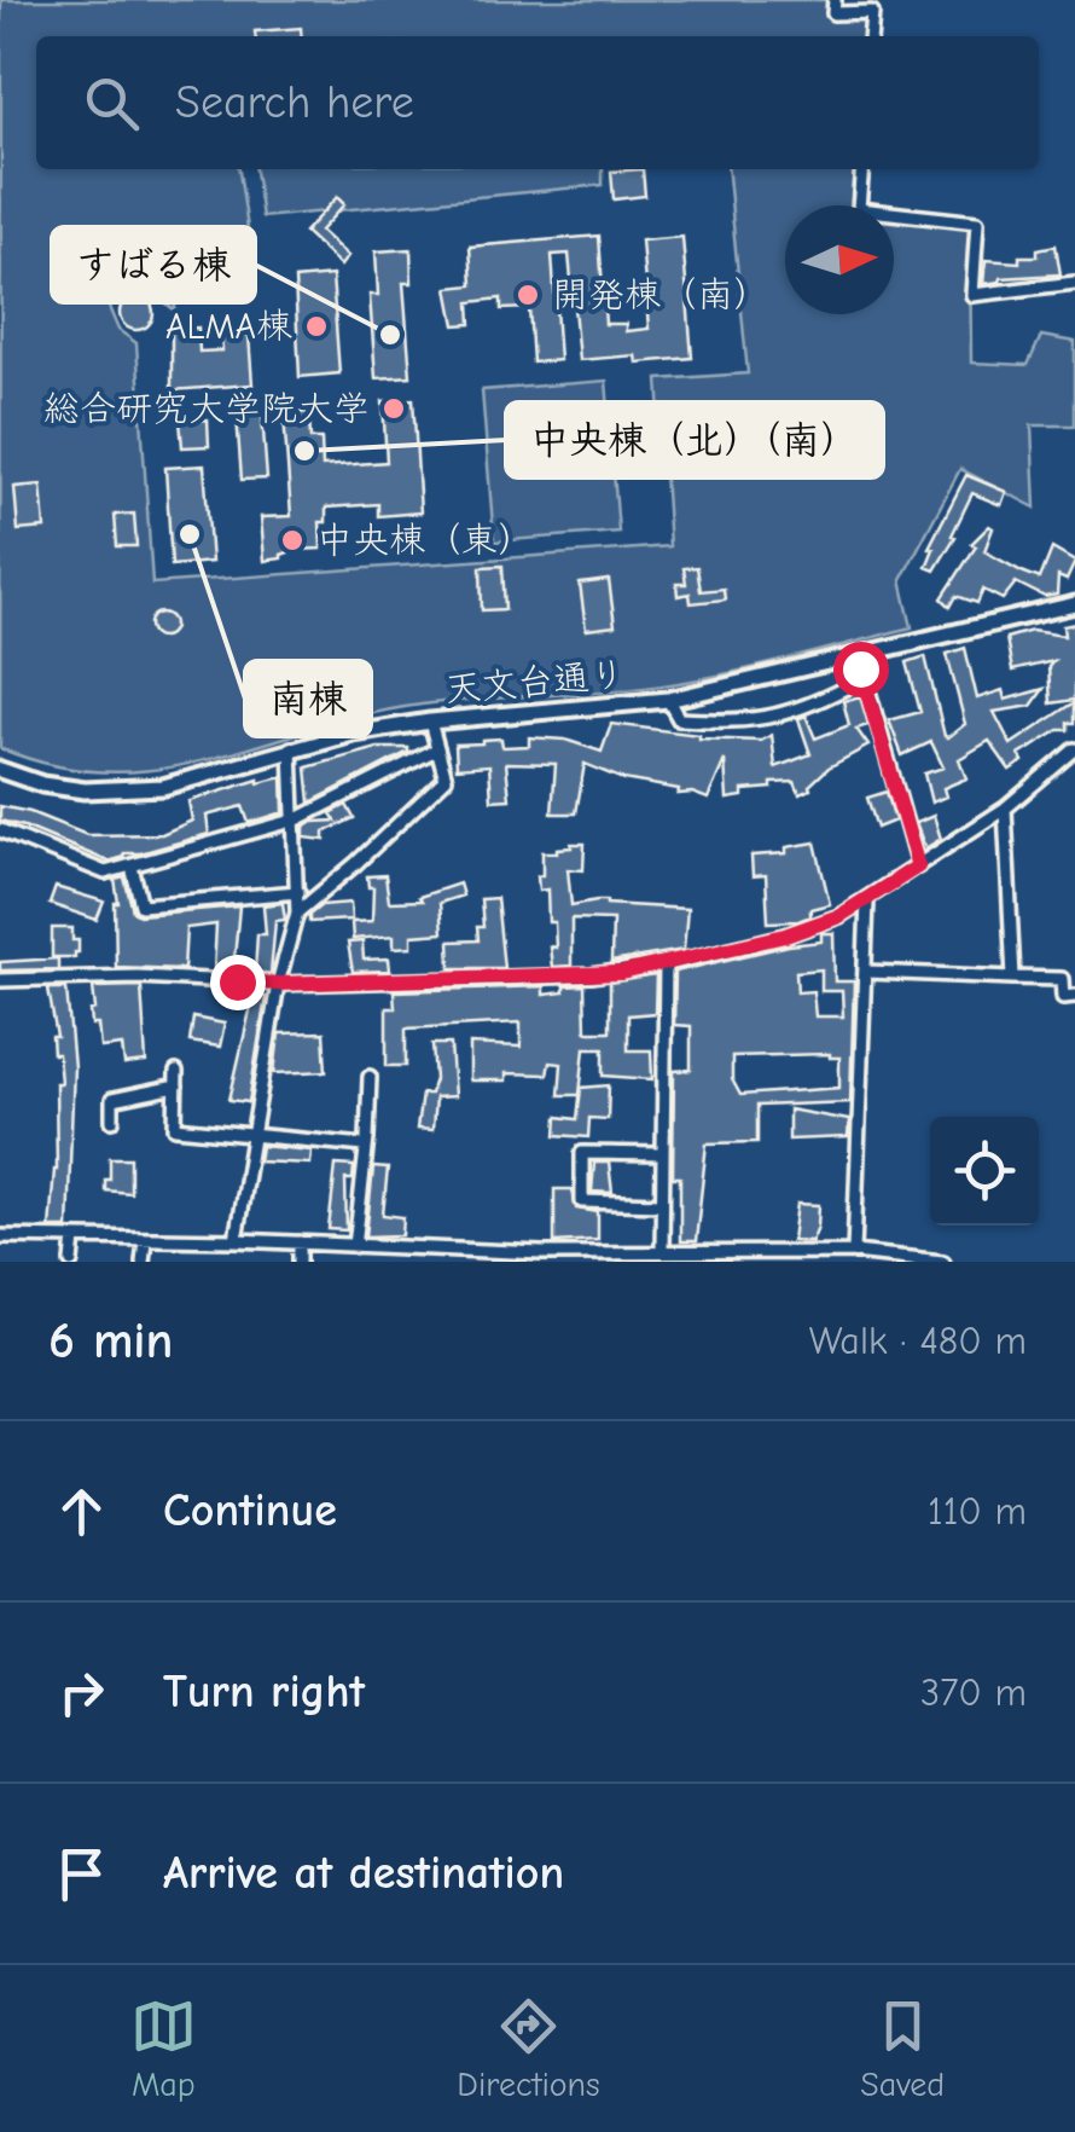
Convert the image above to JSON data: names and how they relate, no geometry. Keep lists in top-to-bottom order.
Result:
{
  "streets": {
    "main road": ["天文台通り"]
  },
  "places": [
    "開発棟（南）",
    "ALMA棟",
    "すばる棟",
    "総合研究大学院大学",
    "中央棟（北）（南）",
    "南棟",
    "中央棟（東）"
  ],
  "north": "right",
  "page": {
    "search": "Search here",
    "heading": ["6 min", "Walk · 480 m"],
    "list": [
      ["Continue", "110 m"],
      ["Turn right", "370 m"],
      "Arrive at destination"
    ],
    "nav": ["Map", "Directions", "Saved"]
  }
}
